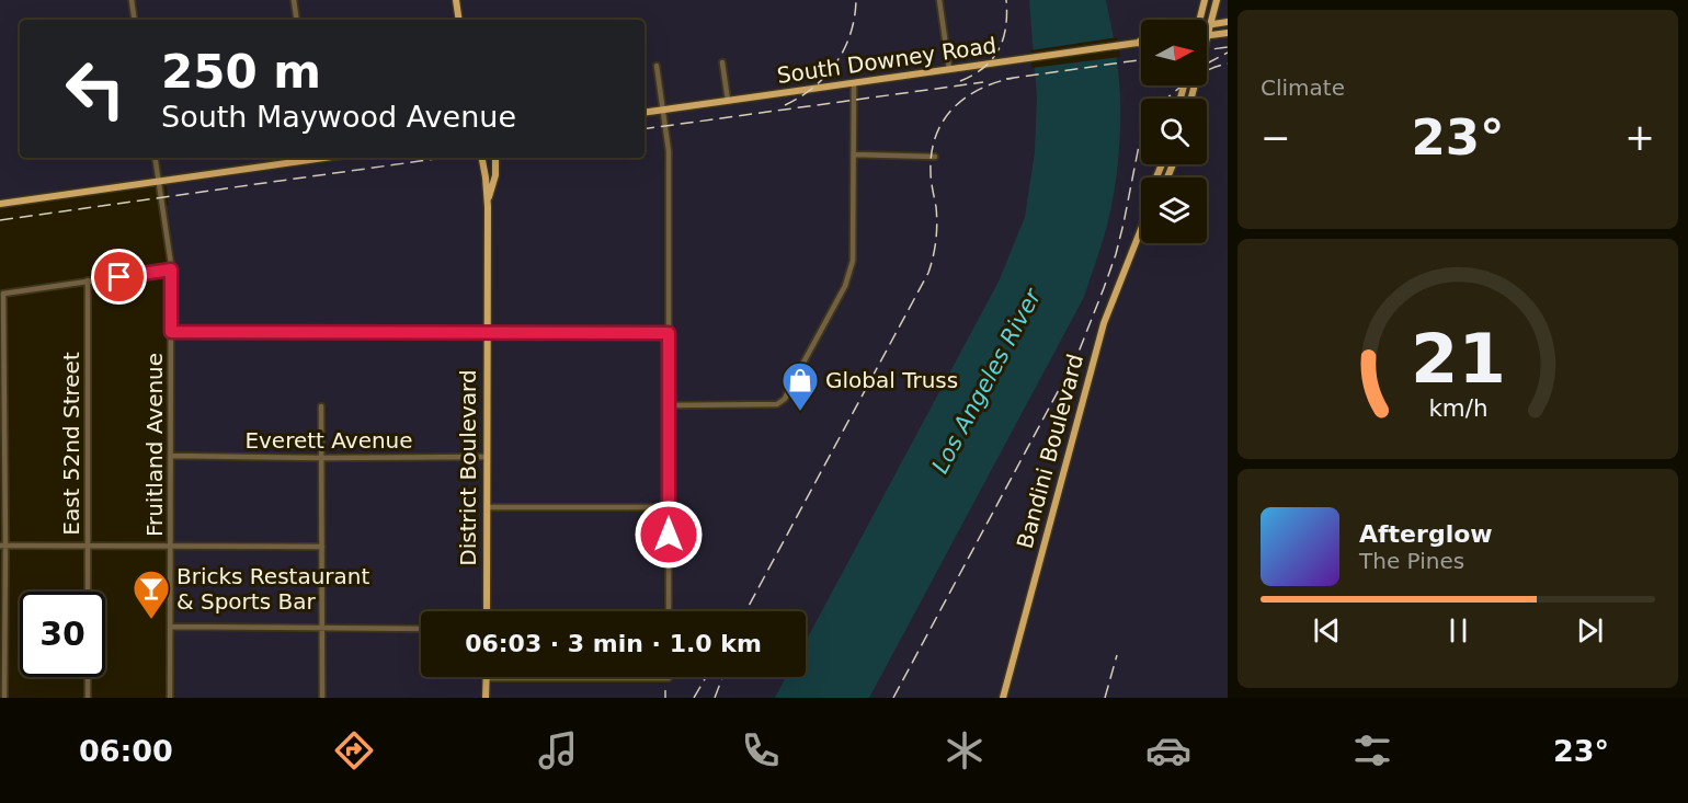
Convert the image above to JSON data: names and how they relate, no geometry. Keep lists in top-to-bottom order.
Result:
{
  "streets": {
    "main road": ["South Downey Road", "Bandini Boulevard", "District Boulevard"],
    "street": ["Everett Avenue", "East 52nd Street", "Fruitland Avenue"]
  },
  "crossings": [
    ["Everett Avenue", "Fruitland Avenue"],
    ["Everett Avenue", "District Boulevard"]
  ],
  "water": ["Los Angeles River"],
  "places": {
    "shop": ["Global Truss"],
    "bar": ["Bricks Restaurant & Sports Bar"]
  },
  "north": "right",
  "page": {
    "tile": "Climate",
    "turn": ["250 m", "South Maywood Avenue"],
    "heat": ["−", "23°", "+"],
    "song": ["Afterglow", "The Pines"],
    "limit": "30",
    "trip": "06:03 · 3 min · 1.0 km",
    "tabs": ["06:00", "23°"],
    "gauge": ["21", "km/h"]
  }
}
